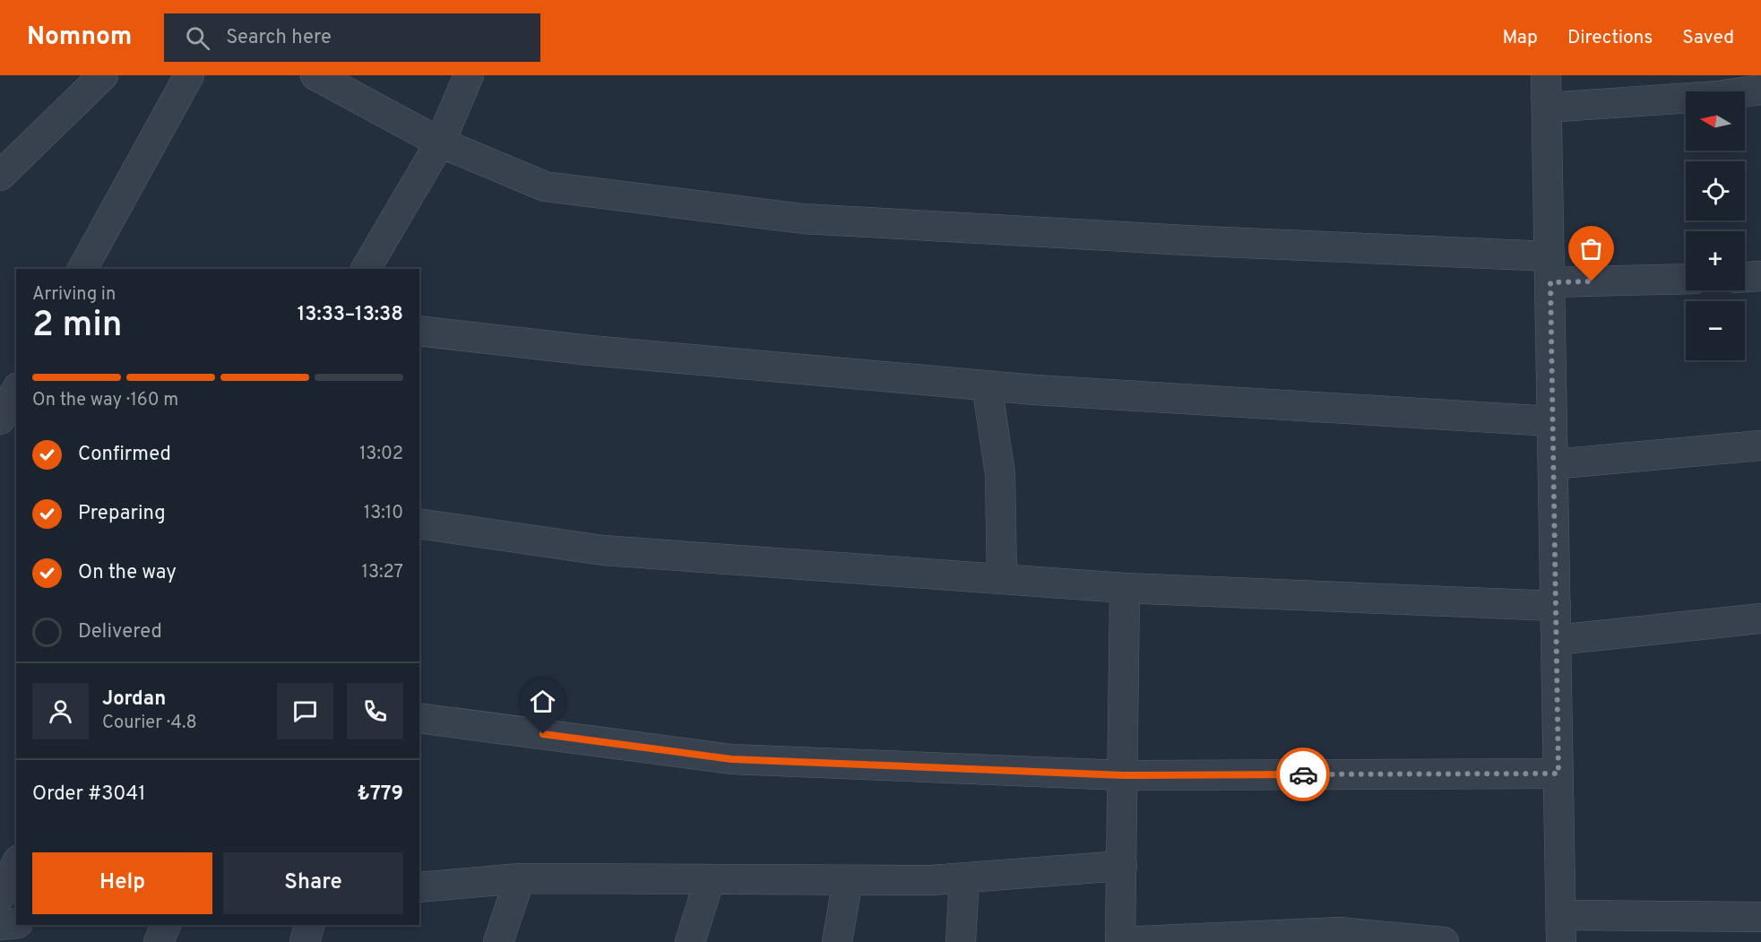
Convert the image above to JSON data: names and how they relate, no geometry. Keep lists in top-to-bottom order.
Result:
{
  "north": "left",
  "page": {
    "header": "Nomnom",
    "search": "Search here",
    "nav": ["Map", "Directions", "Saved"],
    "map_buttons": ["+", "−"],
    "heading": ["2 min", "Arriving in", "13:33–13:38"],
    "panel": [
      "Jordan",
      "Courier · 4.8",
      "Order #3041",
      "₺779"
    ],
    "bar": "On the way · 160 m",
    "list": [
      ["Confirmed", "13:02"],
      ["Preparing", "13:10"],
      ["On the way", "13:27"],
      "Delivered"
    ],
    "buttons": ["Help", "Share"]
  }
}
